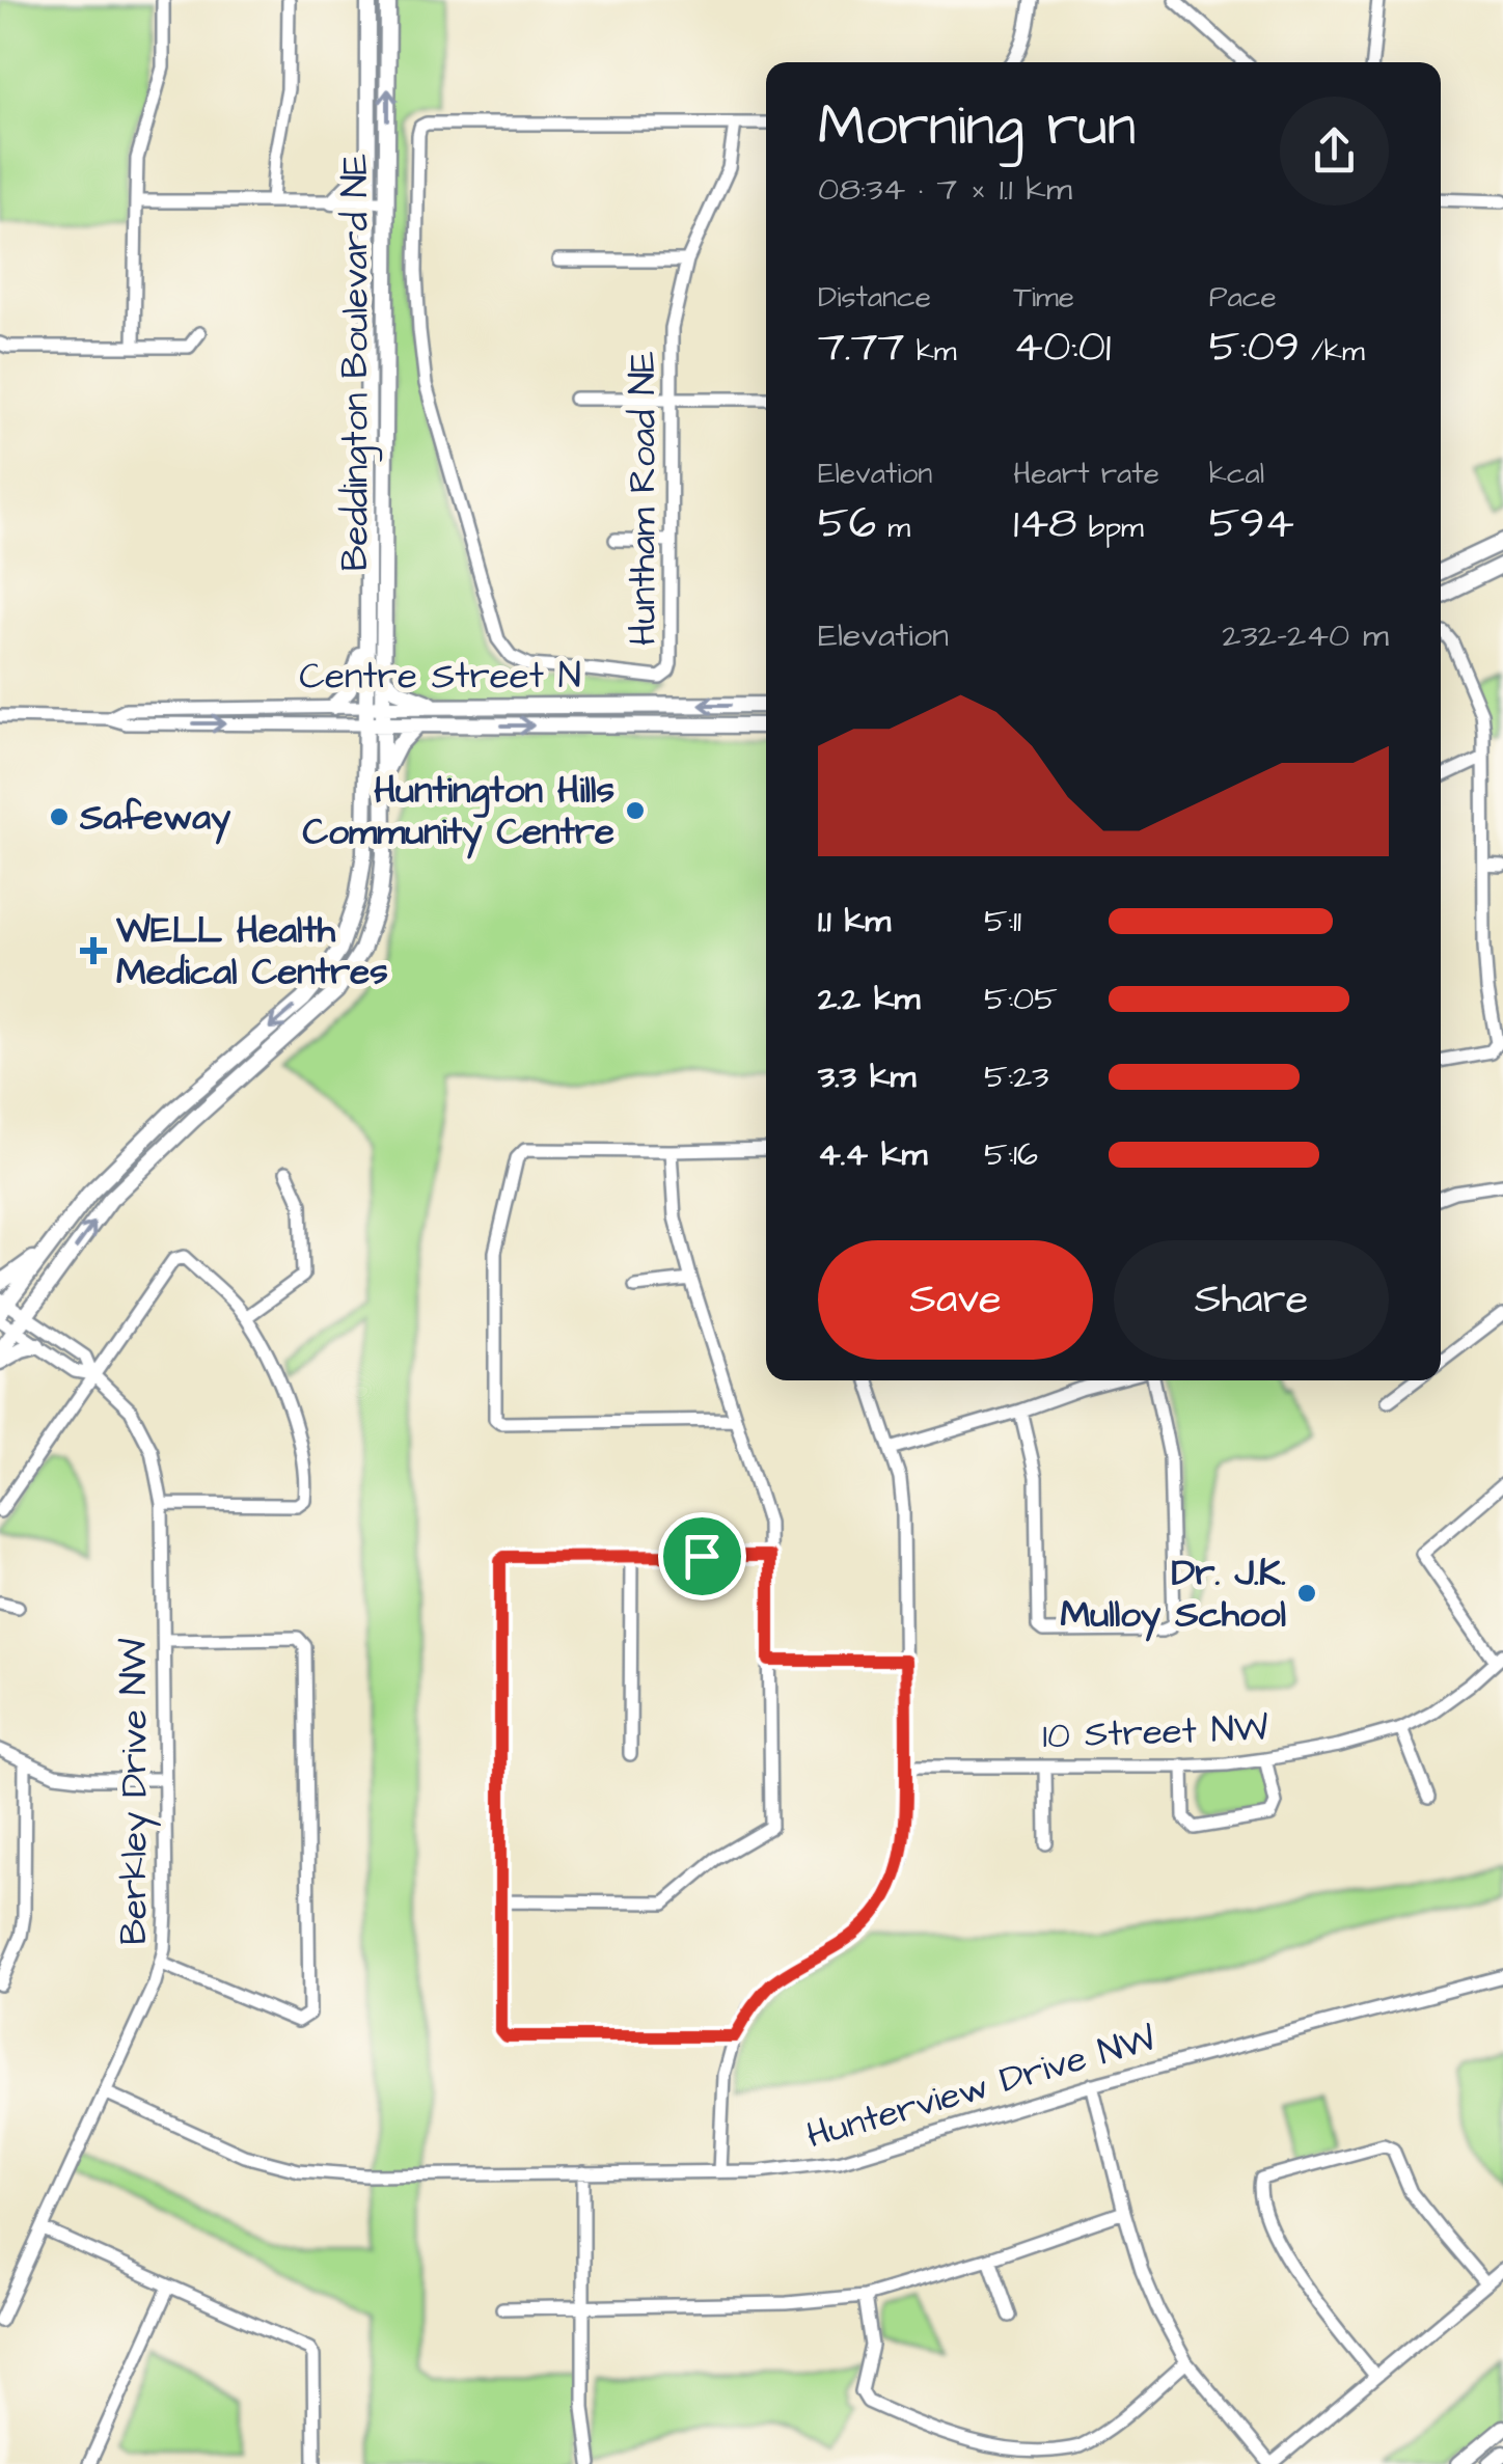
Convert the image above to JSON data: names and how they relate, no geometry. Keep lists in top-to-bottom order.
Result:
{
  "streets": {
    "main road": ["Beddington Boulevard NE", "Centre Street N"],
    "street": [
      "Huntham Road NE",
      "10 Street NW",
      "Berkley Drive NW",
      "Hunterview Drive NW"
    ]
  },
  "crossings": [
    ["Beddington Boulevard NE", "Centre Street N"],
    ["Beddington Boulevard NE", "Berkley Drive NW"],
    ["Berkley Drive NW", "Hunterview Drive NW"]
  ],
  "places": {
    "other": ["Huntington Hills Community Centre", "Safeway", "Dr. J.K. Mulloy School"],
    "health": ["WELL Health Medical Centres"]
  },
  "page": {
    "heading": ["Morning run", "08:34 · 7 × 1.1 km"],
    "stats": [
      ["Distance", "7.77 km"],
      ["Time", "40:01"],
      ["Pace", "5:09 /km"],
      ["Elevation", "56 m"],
      ["Heart rate", "148 bpm"],
      ["kcal", "594"]
    ],
    "chart": ["Elevation", "232–240 m"],
    "list": [
      {
        "name": "1.1 km",
        "note": "5:11"
      },
      {
        "name": "2.2 km",
        "note": "5:05"
      },
      {
        "name": "3.3 km",
        "note": "5:23"
      },
      {
        "name": "4.4 km",
        "note": "5:16"
      }
    ],
    "buttons": ["Save", "Share"]
  }
}
